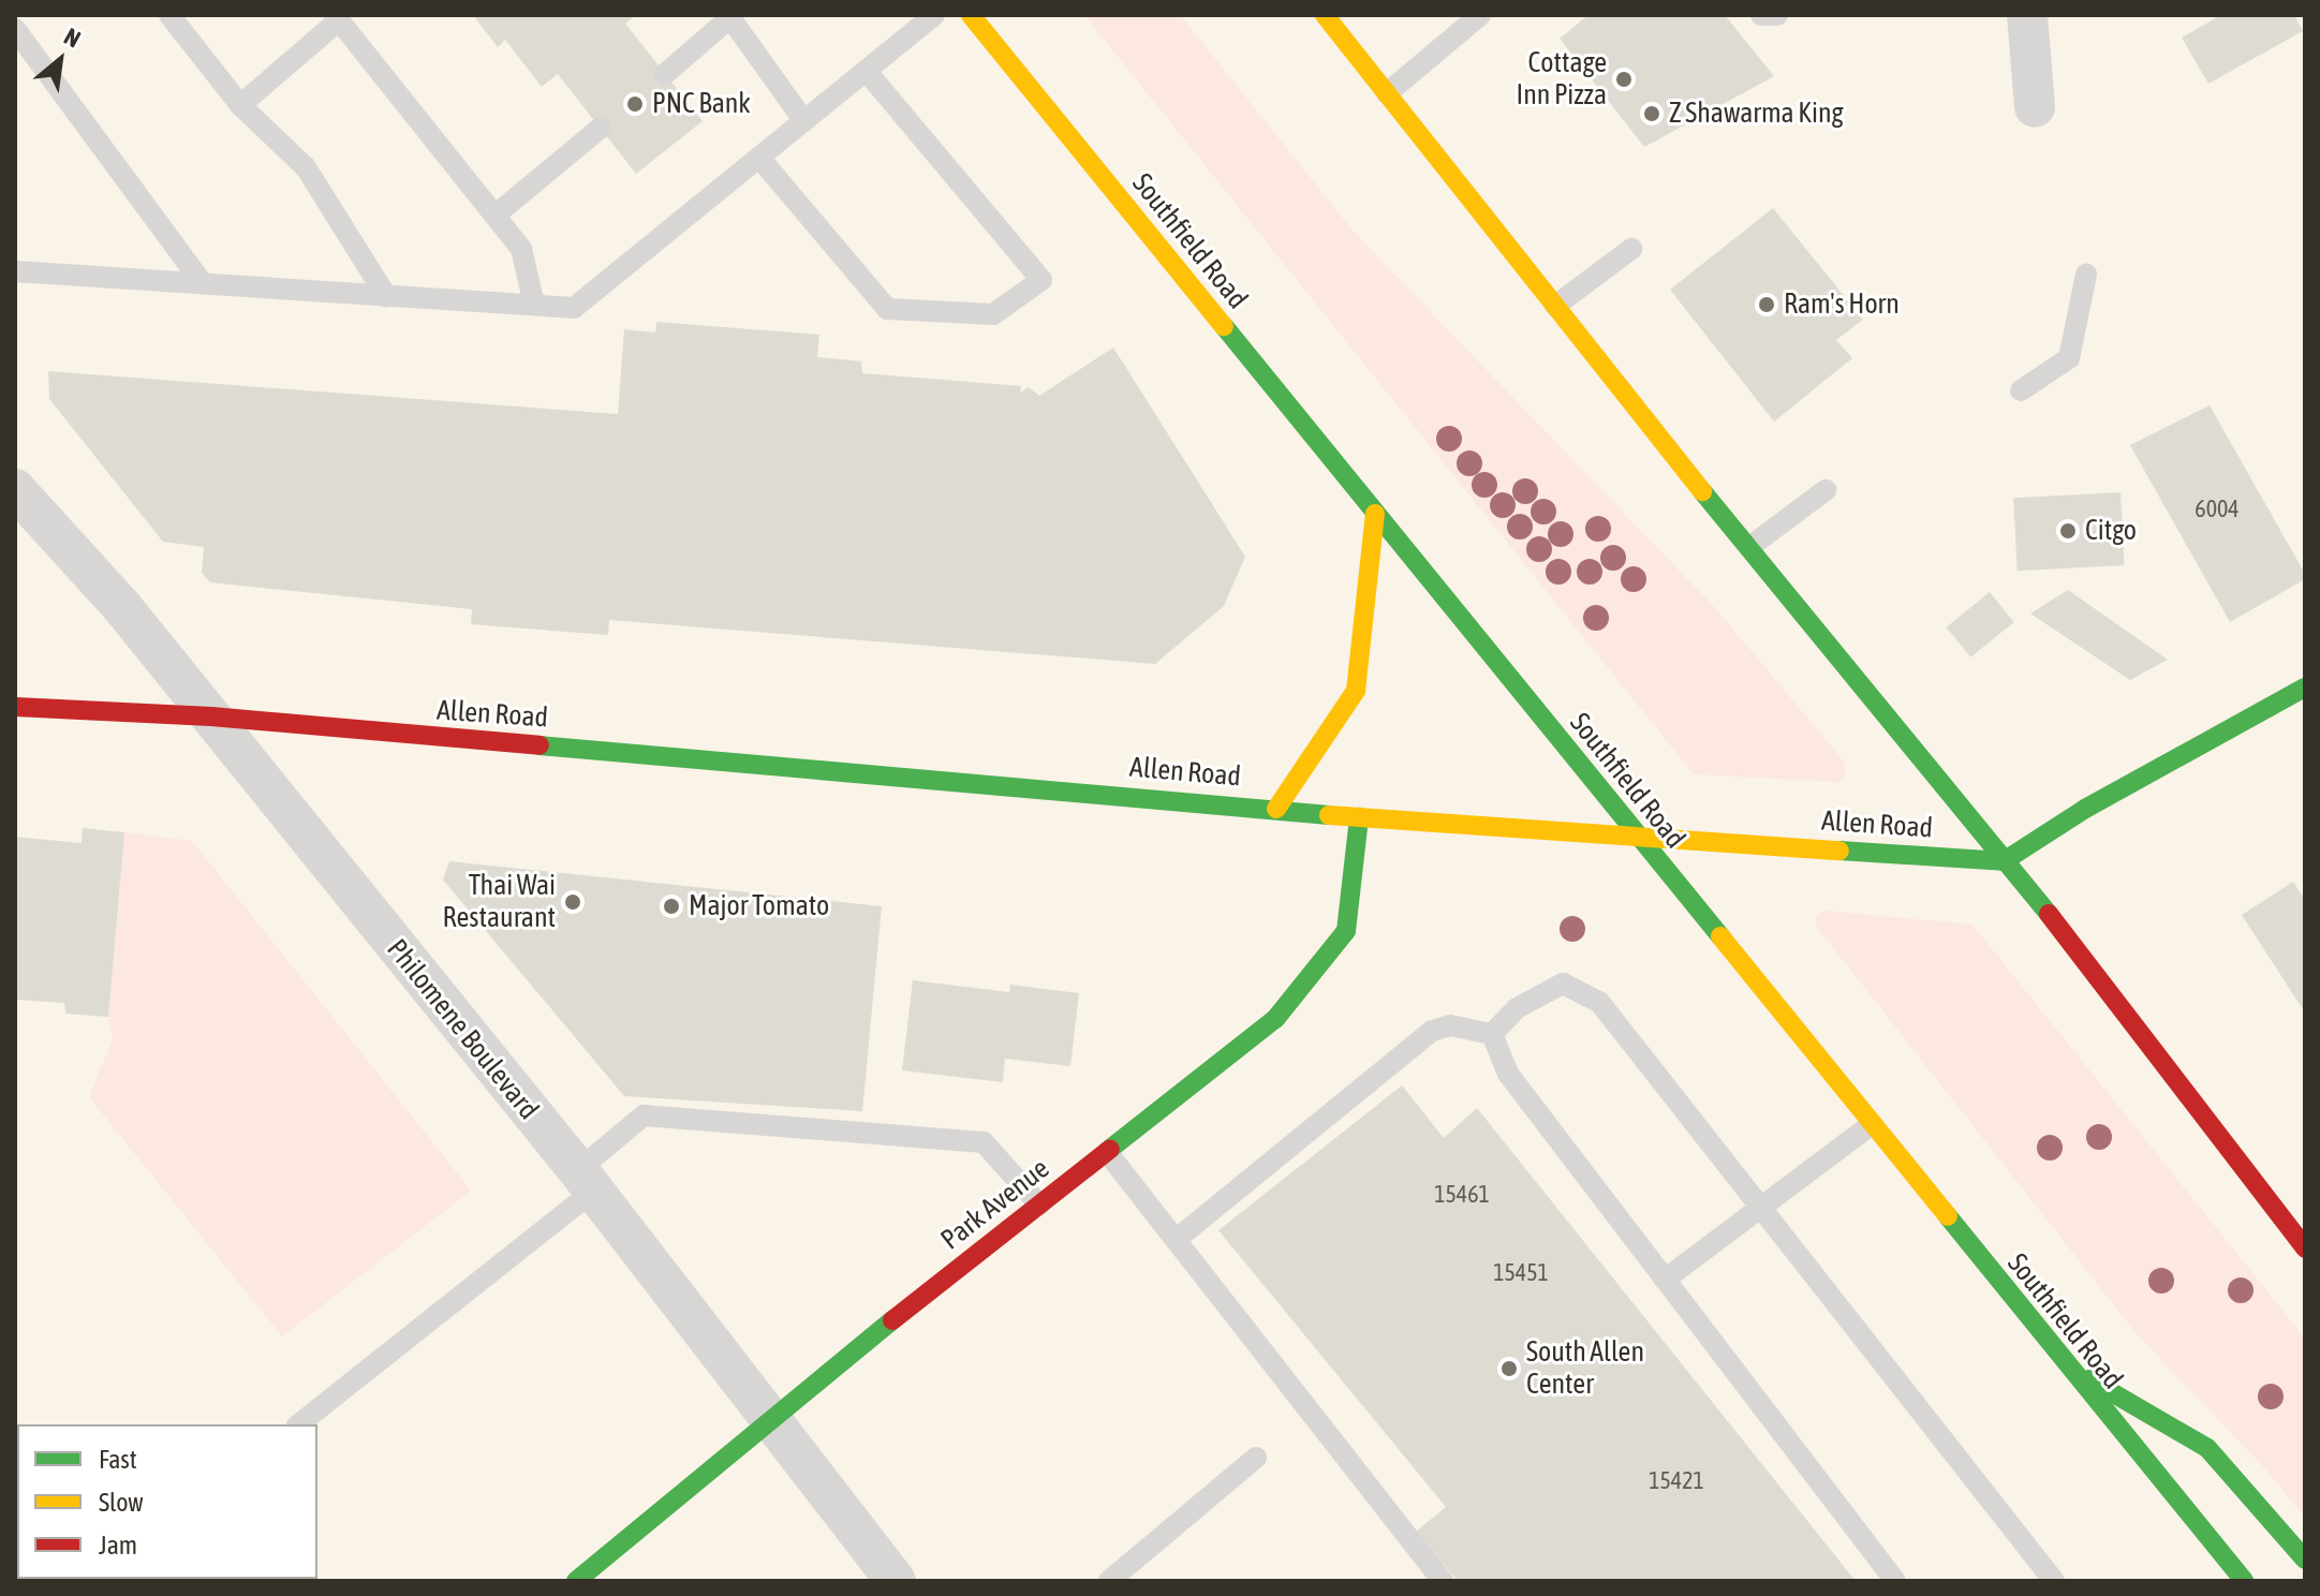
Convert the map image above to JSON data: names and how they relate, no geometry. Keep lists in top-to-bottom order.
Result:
{
  "streets": {
    "main road": ["Southfield Road", "Allen Road", "Park Avenue"],
    "street": ["Philomene Boulevard"]
  },
  "crossings": [
    ["Southfield Road", "Allen Road"],
    ["Allen Road", "Philomene Boulevard"],
    ["Allen Road", "Park Avenue"],
    ["Philomene Boulevard", "Park Avenue"]
  ],
  "places": [
    "Cottage Inn Pizza",
    "PNC Bank",
    "Z Shawarma King",
    "Ram's Horn",
    "Citgo",
    "Thai Wai Restaurant",
    "Major Tomato",
    "South Allen Center"
  ],
  "house_numbers": [
    "6004",
    "15461",
    "15451",
    "15421"
  ],
  "legend": ["Fast", "Slow", "Jam"],
  "north": "top right"
}
